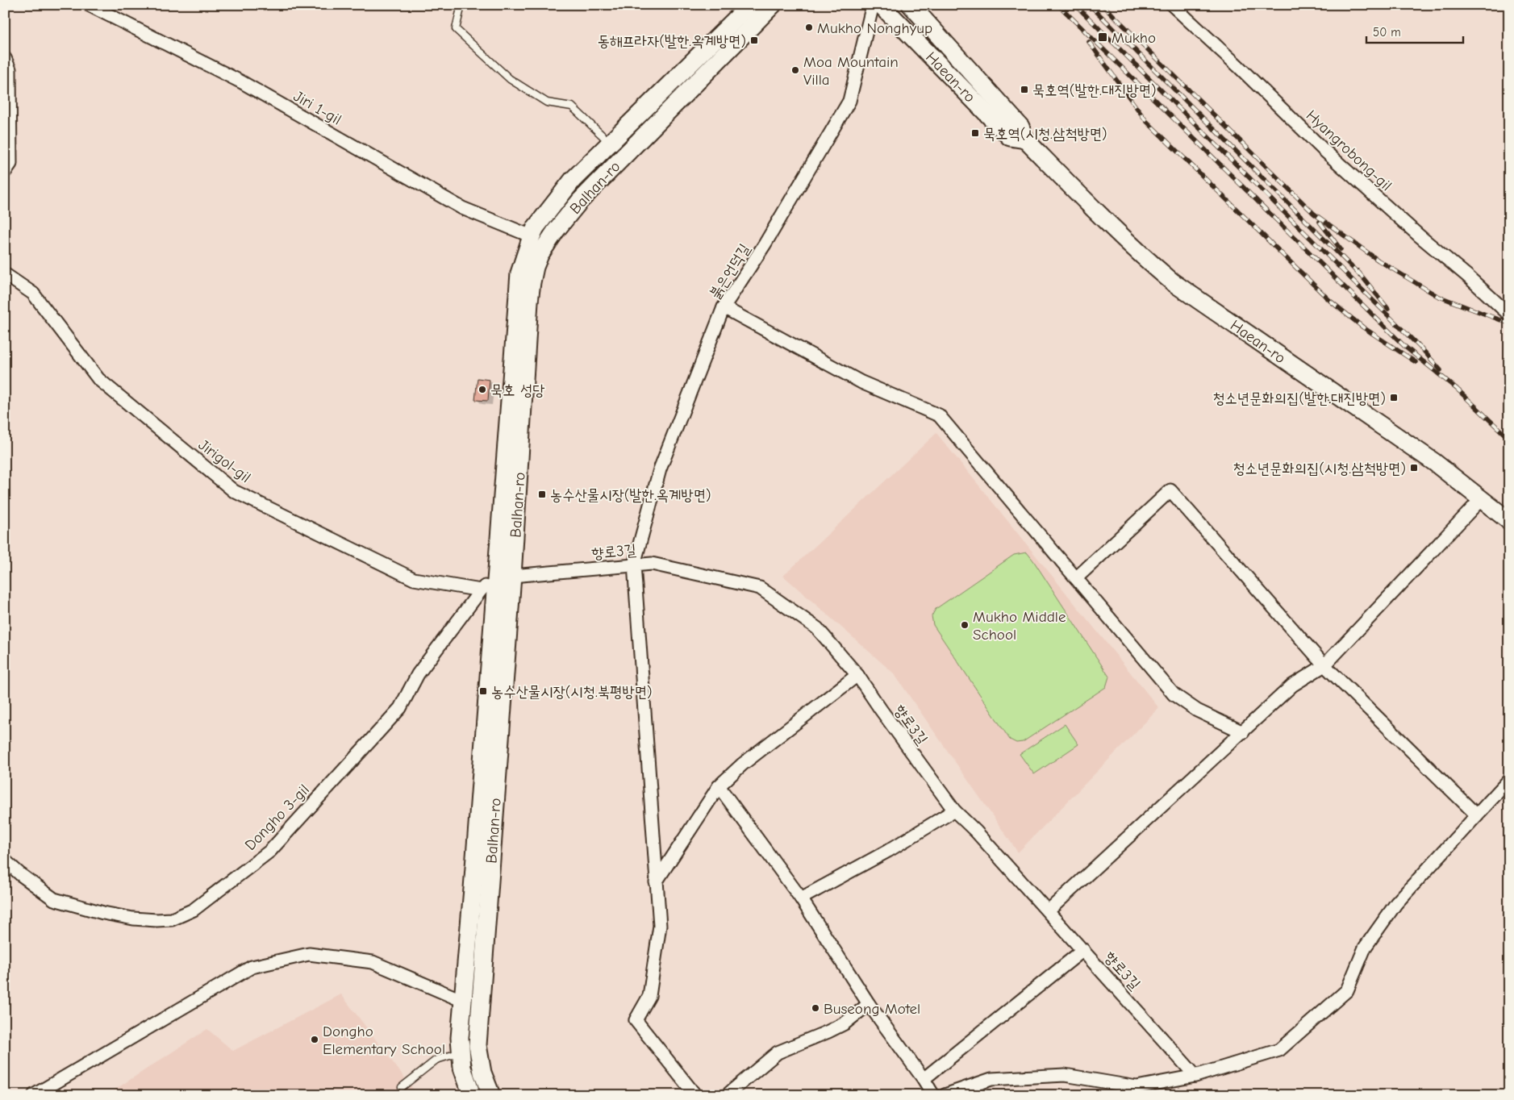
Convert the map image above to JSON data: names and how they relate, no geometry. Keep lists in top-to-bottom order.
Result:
{
  "streets": {
    "street": [
      "Haean-ro",
      "Jiri 1-gil",
      "Hyangrobong-gil",
      "Balhan-ro",
      "붉은언덕길",
      "Jirigol-gil",
      "향로3길",
      "Dongho 3-gil"
    ]
  },
  "crossings": [
    ["Jiri 1-gil", "Balhan-ro"],
    ["Balhan-ro", "향로3길"],
    ["붉은언덕길", "향로3길"],
    ["Jirigol-gil", "Dongho 3-gil"]
  ],
  "places": {
    "other": [
      "Mukho Nonghyup",
      "Moa Mountain Villa",
      "묵호 성당",
      "Mukho Middle School",
      "Buseong Motel",
      "Dongho Elementary School"
    ],
    "transit": [
      "Mukho",
      "동해프라자(발한.옥계방면)",
      "묵호역(발한.대진방면)",
      "묵호역(시청.삼척방면)",
      "청소년문화의집(발한.대진방면)",
      "청소년문화의집(시청.삼척방면)",
      "농수산물시장(발한.옥계방면)",
      "농수산물시장(시청.북평방면)"
    ]
  },
  "scale_bar": "50 m"
}
